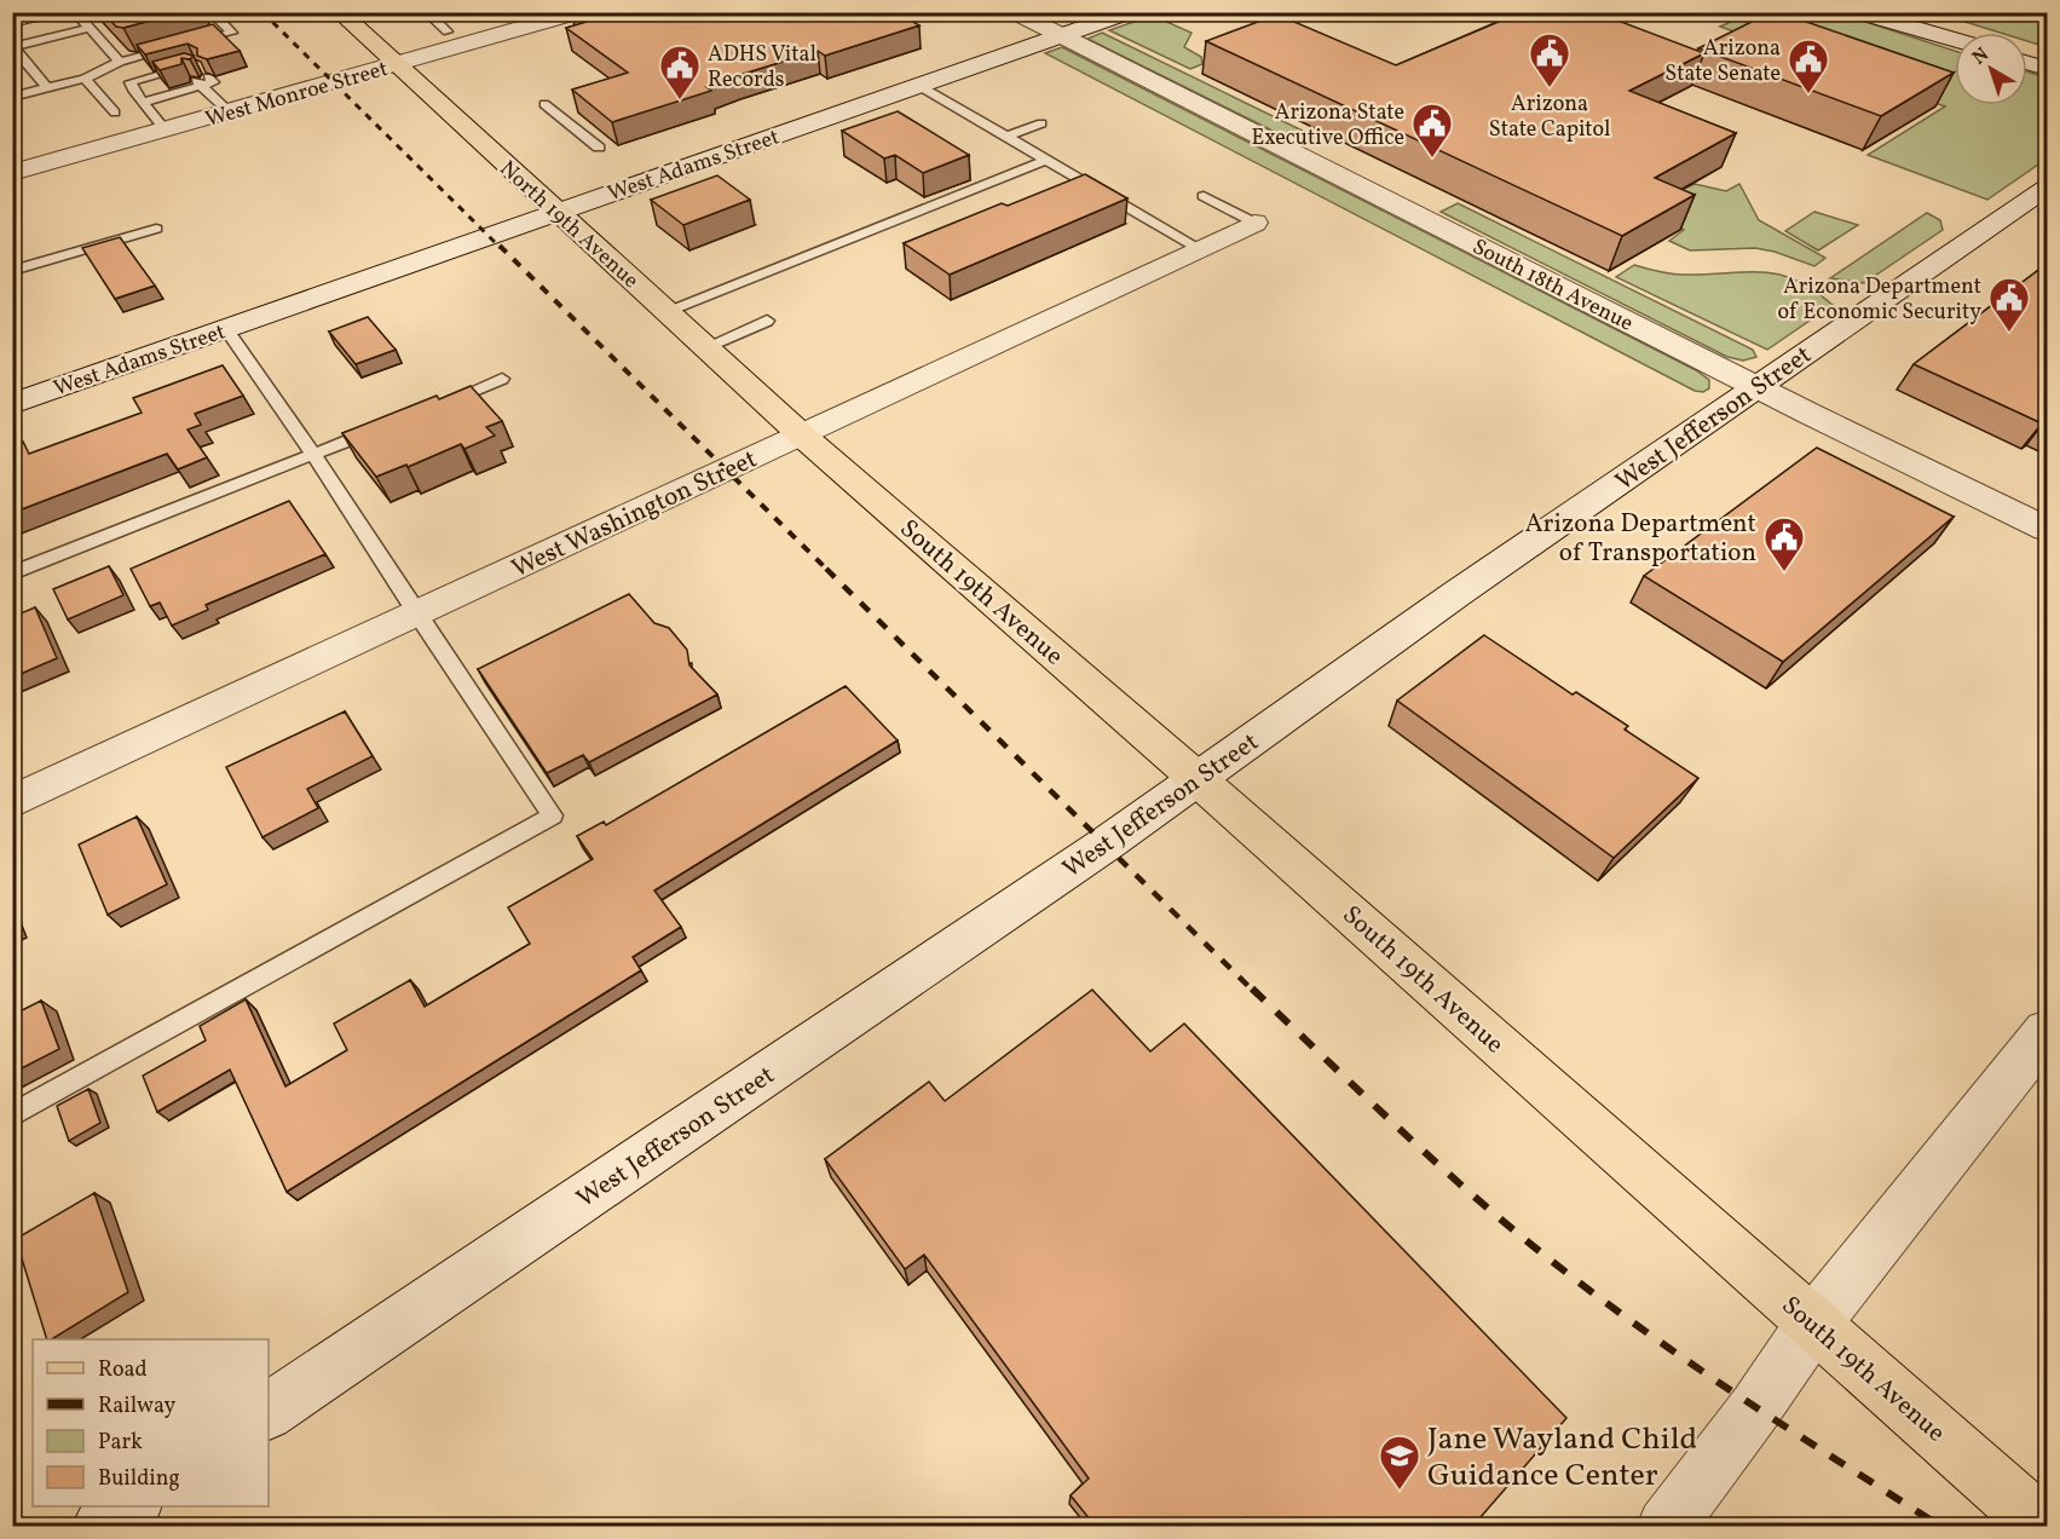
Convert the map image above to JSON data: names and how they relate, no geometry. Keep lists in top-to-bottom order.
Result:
{
  "streets": {
    "main road": ["North 19th Avenue", "South 19th Avenue"],
    "street": [
      "West Monroe Street",
      "West Adams Street",
      "South 18th Avenue",
      "West Jefferson Street",
      "West Washington Street"
    ]
  },
  "crossings": [
    ["West Monroe Street", "North 19th Avenue"],
    ["West Adams Street", "North 19th Avenue"],
    ["West Adams Street", "South 18th Avenue"],
    ["North 19th Avenue", "West Washington Street"],
    ["North 19th Avenue", "South 19th Avenue"],
    ["South 18th Avenue", "West Jefferson Street"],
    ["West Jefferson Street", "South 19th Avenue"],
    ["West Washington Street", "South 19th Avenue"]
  ],
  "places": {
    "public building": [
      "Arizona State Capitol",
      "Arizona State Senate",
      "ADHS Vital Records",
      "Arizona State Executive Office",
      "Arizona Department of Economic Security",
      "Arizona Department of Transportation"
    ],
    "school or university": ["Jane Wayland Child Guidance Center"]
  },
  "legend": [
    "Road",
    "Railway",
    "Park",
    "Building"
  ],
  "north": "top left"
}
